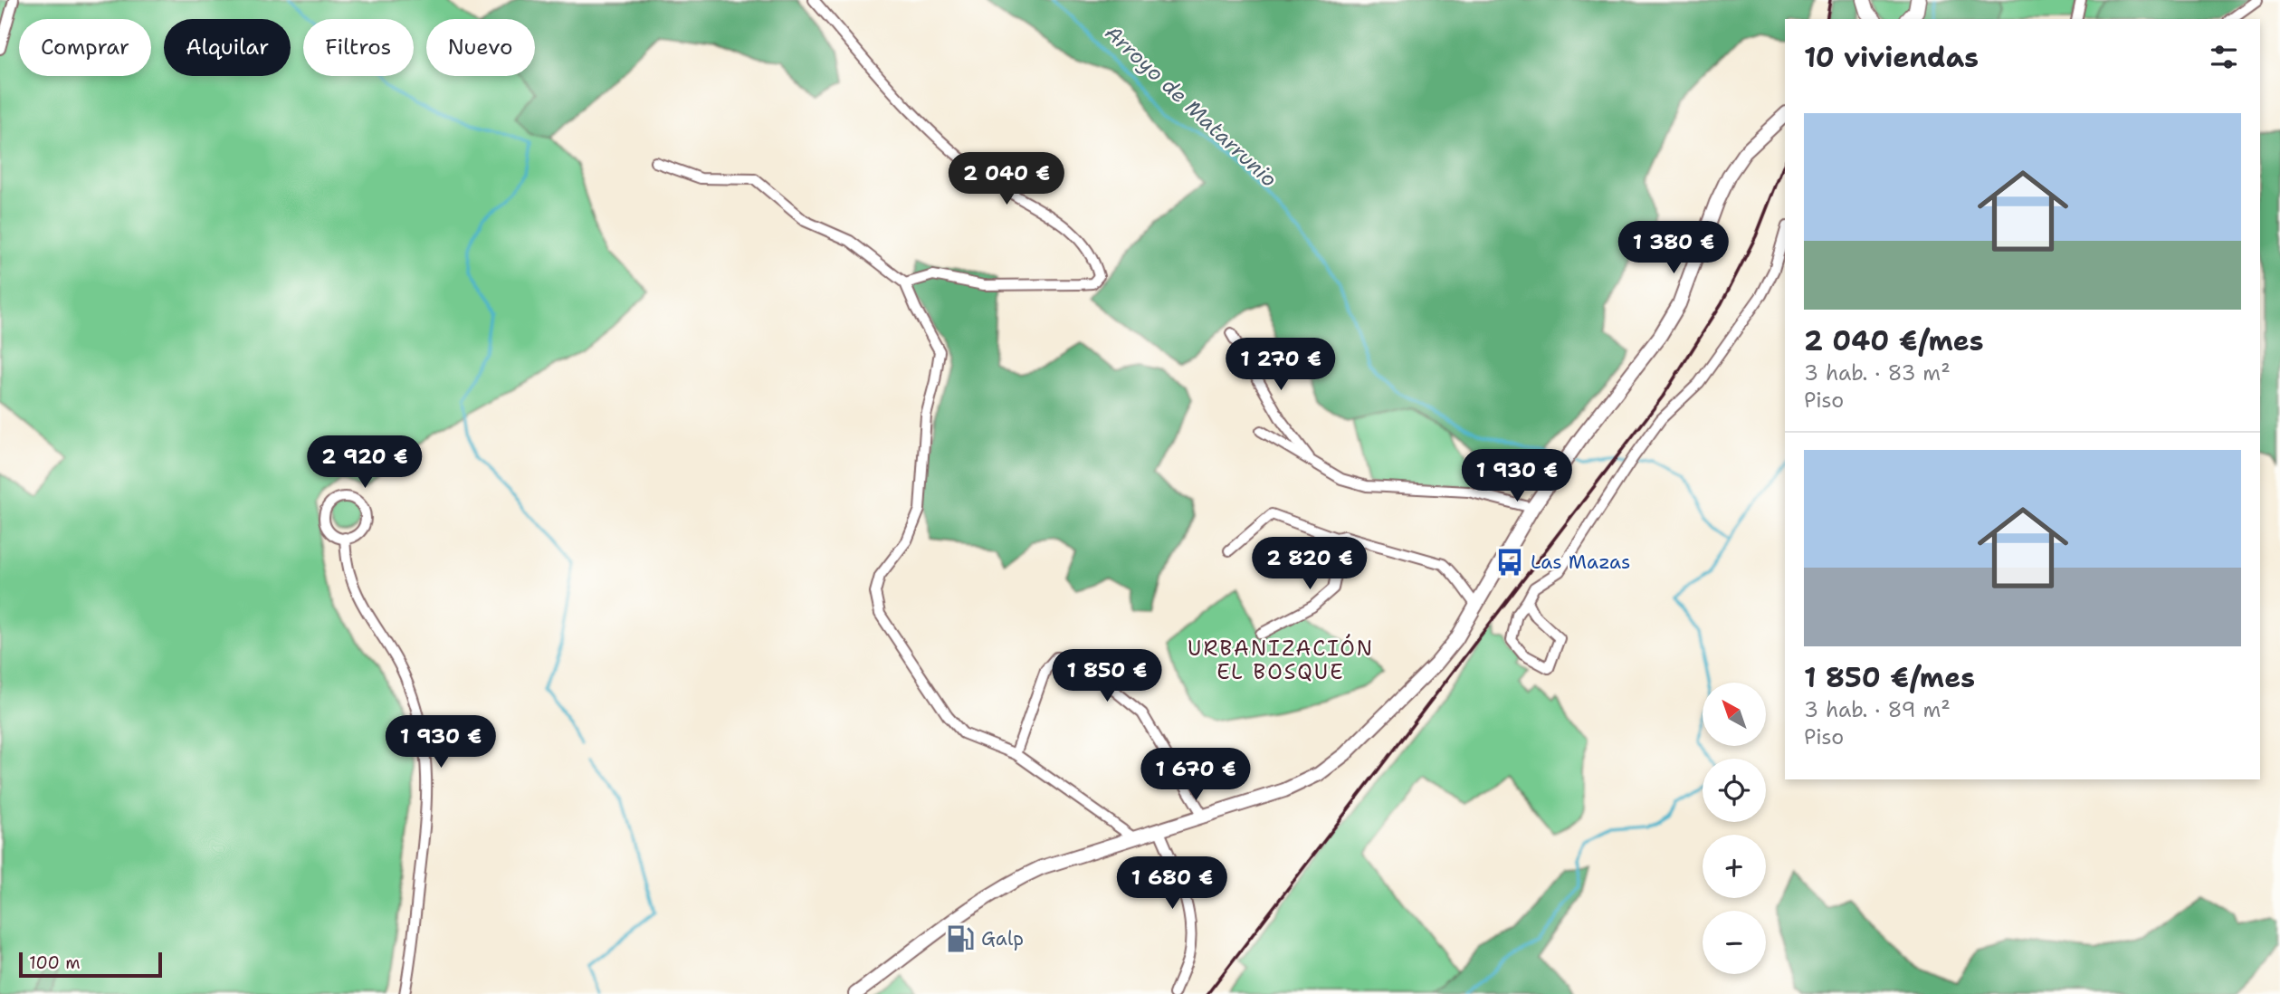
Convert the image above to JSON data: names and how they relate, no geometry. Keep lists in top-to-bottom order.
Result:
{
  "districts": ["URBANIZACIÓN EL BOSQUE"],
  "water": ["Arroyo de Matarrunio"],
  "places": {
    "bus stop": ["Las Mazas"],
    "fuel station": ["Galp"]
  },
  "scale_bar": "100 m",
  "north": "top left",
  "page": {
    "chip": [
      "Comprar",
      "Alquilar",
      "Filtros",
      "Nuevo"
    ],
    "heading": "10 viviendas",
    "list": [
      {
        "name": "2 040 €/mes",
        "note": "3 hab. · 83 m² · Piso"
      },
      {
        "name": "1 850 €/mes",
        "note": "3 hab. · 89 m² · Piso"
      }
    ],
    "price": [
      "2 040 €",
      "1 380 €",
      "1 270 €",
      "2 920 €",
      "1 930 €",
      "2 820 €",
      "1 850 €",
      "1 930 €",
      "1 670 €",
      "1 680 €"
    ],
    "map_buttons": ["+", "−"],
    "scale": "100 m"
  }
}
